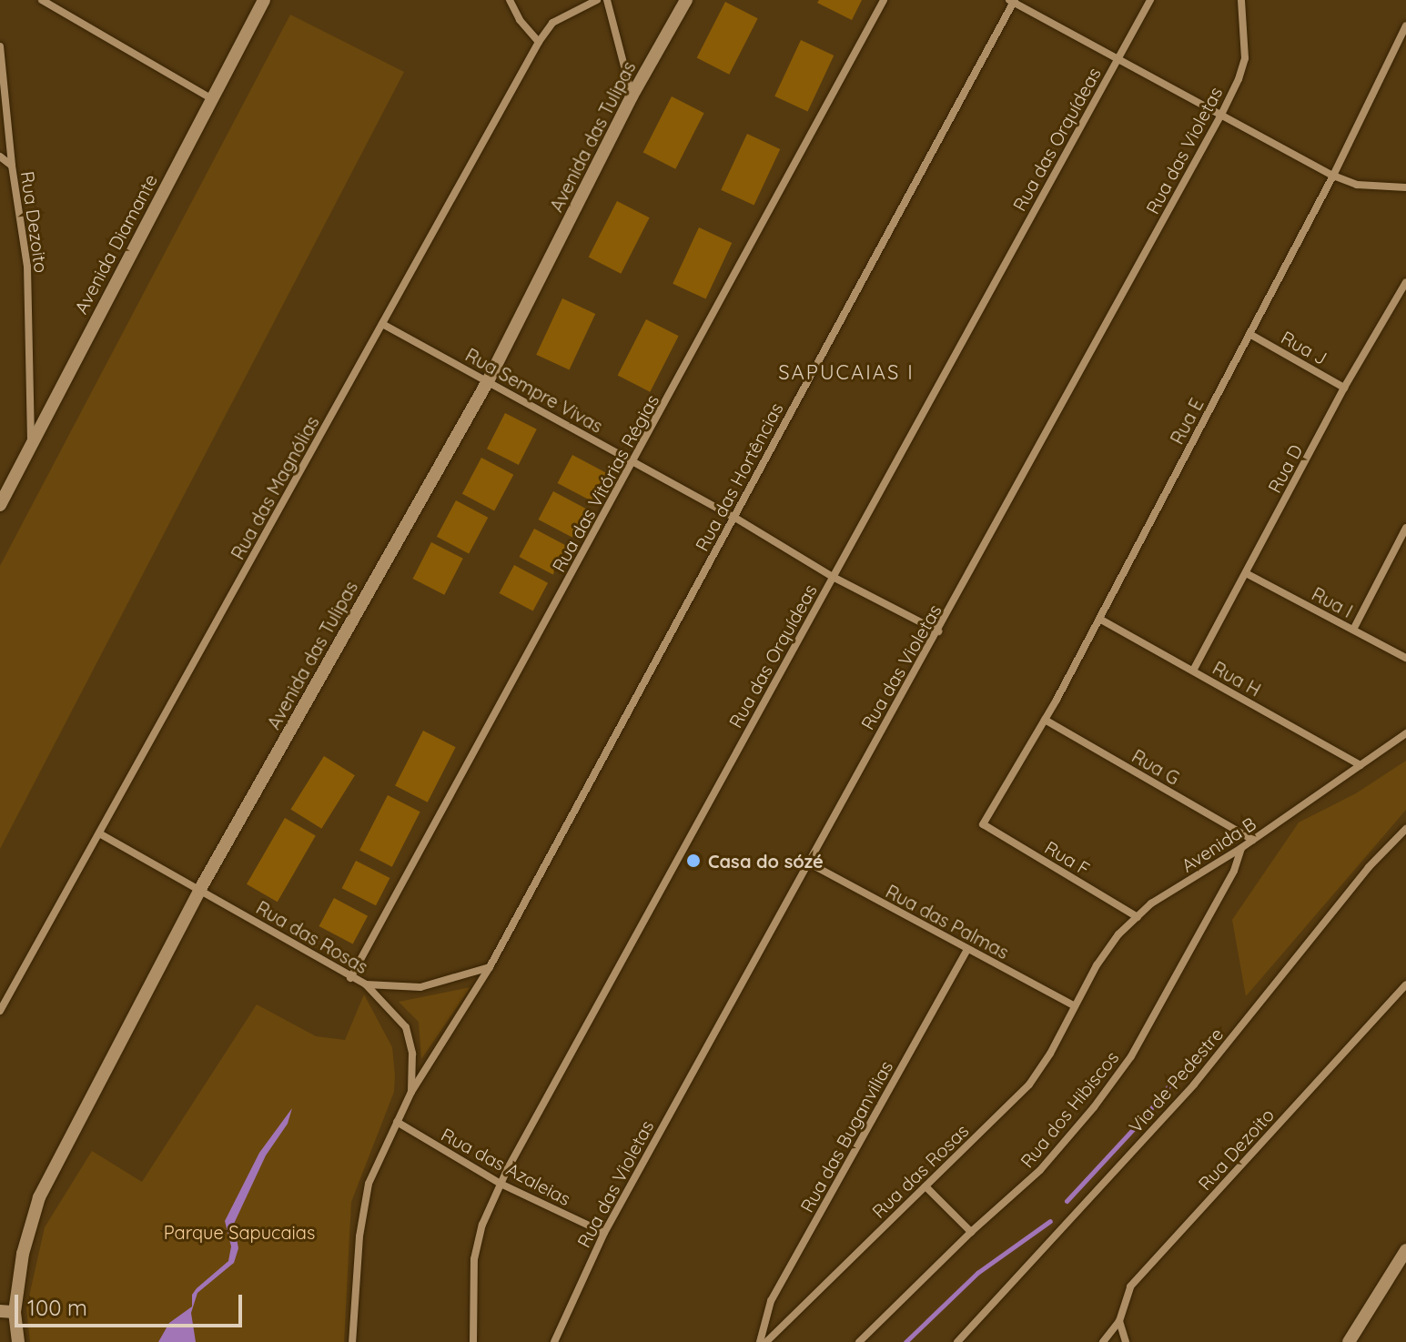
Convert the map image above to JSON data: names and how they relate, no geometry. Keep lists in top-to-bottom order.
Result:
{
  "streets": {
    "street": [
      "Avenida das Tulipas",
      "Rua das Orquídeas",
      "Rua das Violetas",
      "Rua Dezoito",
      "Avenida Diamante",
      "Rua J",
      "Rua Sempre Vivas",
      "Rua E",
      "Rua D",
      "Rua das Hortências",
      "Rua das Vitórias Régias",
      "Rua das Magnólias",
      "Rua I",
      "Rua H",
      "Rua G",
      "Avenida B",
      "Rua F",
      "Rua das Palmas",
      "Rua das Rosas",
      "Via de Pedestre",
      "Rua dos Hibiscos",
      "Rua das Buganvilias",
      "Rua das Azaleias"
    ]
  },
  "crossings": [
    ["Avenida das Tulipas", "Rua Sempre Vivas"],
    ["Avenida das Tulipas", "Rua das Rosas"],
    ["Rua das Orquídeas", "Rua Sempre Vivas"],
    ["Rua das Orquídeas", "Rua das Azaleias"],
    ["Rua das Violetas", "Rua Sempre Vivas"],
    ["Rua das Violetas", "Rua das Palmas"],
    ["Rua das Violetas", "Rua das Azaleias"],
    ["Rua Dezoito", "Avenida Diamante"],
    ["Rua J", "Rua E"],
    ["Rua J", "Rua D"],
    ["Rua Sempre Vivas", "Rua das Hortências"],
    ["Rua Sempre Vivas", "Rua das Vitórias Régias"],
    ["Rua Sempre Vivas", "Rua das Magnólias"],
    ["Rua E", "Rua H"],
    ["Rua E", "Rua G"],
    ["Rua E", "Rua F"],
    ["Rua D", "Rua I"],
    ["Rua D", "Rua H"],
    ["Rua das Hortências", "Rua das Rosas"],
    ["Rua das Vitórias Régias", "Rua das Rosas"],
    ["Rua das Magnólias", "Rua das Rosas"],
    ["Rua H", "Avenida B"],
    ["Rua G", "Avenida B"],
    ["Avenida B", "Rua F"],
    ["Avenida B", "Rua das Palmas"],
    ["Avenida B", "Rua das Rosas"],
    ["Avenida B", "Rua dos Hibiscos"],
    ["Rua das Palmas", "Rua das Rosas"],
    ["Rua das Palmas", "Rua das Buganvilias"],
    ["Rua das Rosas", "Rua das Azaleias"]
  ],
  "districts": ["SAPUCAIAS I"],
  "parks": ["Parque Sapucaias"],
  "places": ["Casa do sózé"],
  "scale_bar": "100 m"
}
